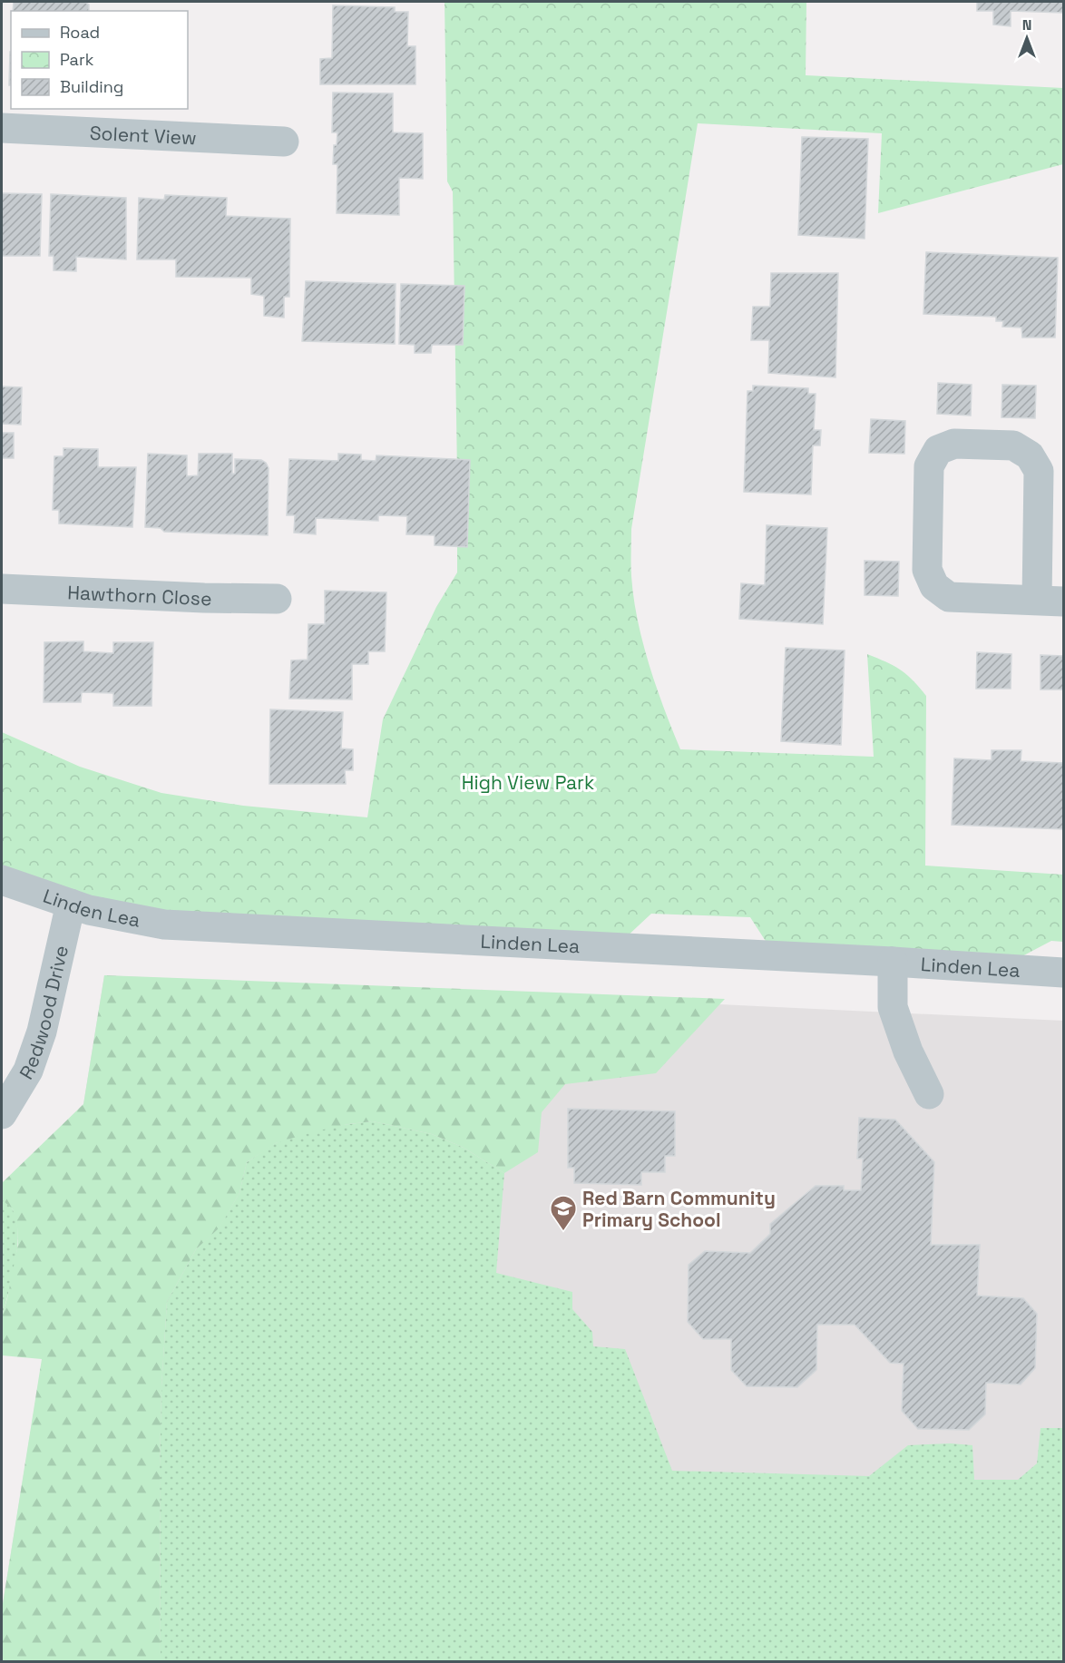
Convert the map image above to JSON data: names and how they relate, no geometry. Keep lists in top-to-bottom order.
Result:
{
  "streets": {
    "street": [
      "Solent View",
      "Hawthorn Close",
      "Linden Lea",
      "Redwood Drive"
    ]
  },
  "crossings": [
    ["Linden Lea", "Redwood Drive"]
  ],
  "parks": ["High View Park"],
  "places": {
    "school or university": ["Red Barn Community Primary School"]
  },
  "legend": ["Road", "Park", "Building"],
  "north": "top"
}
